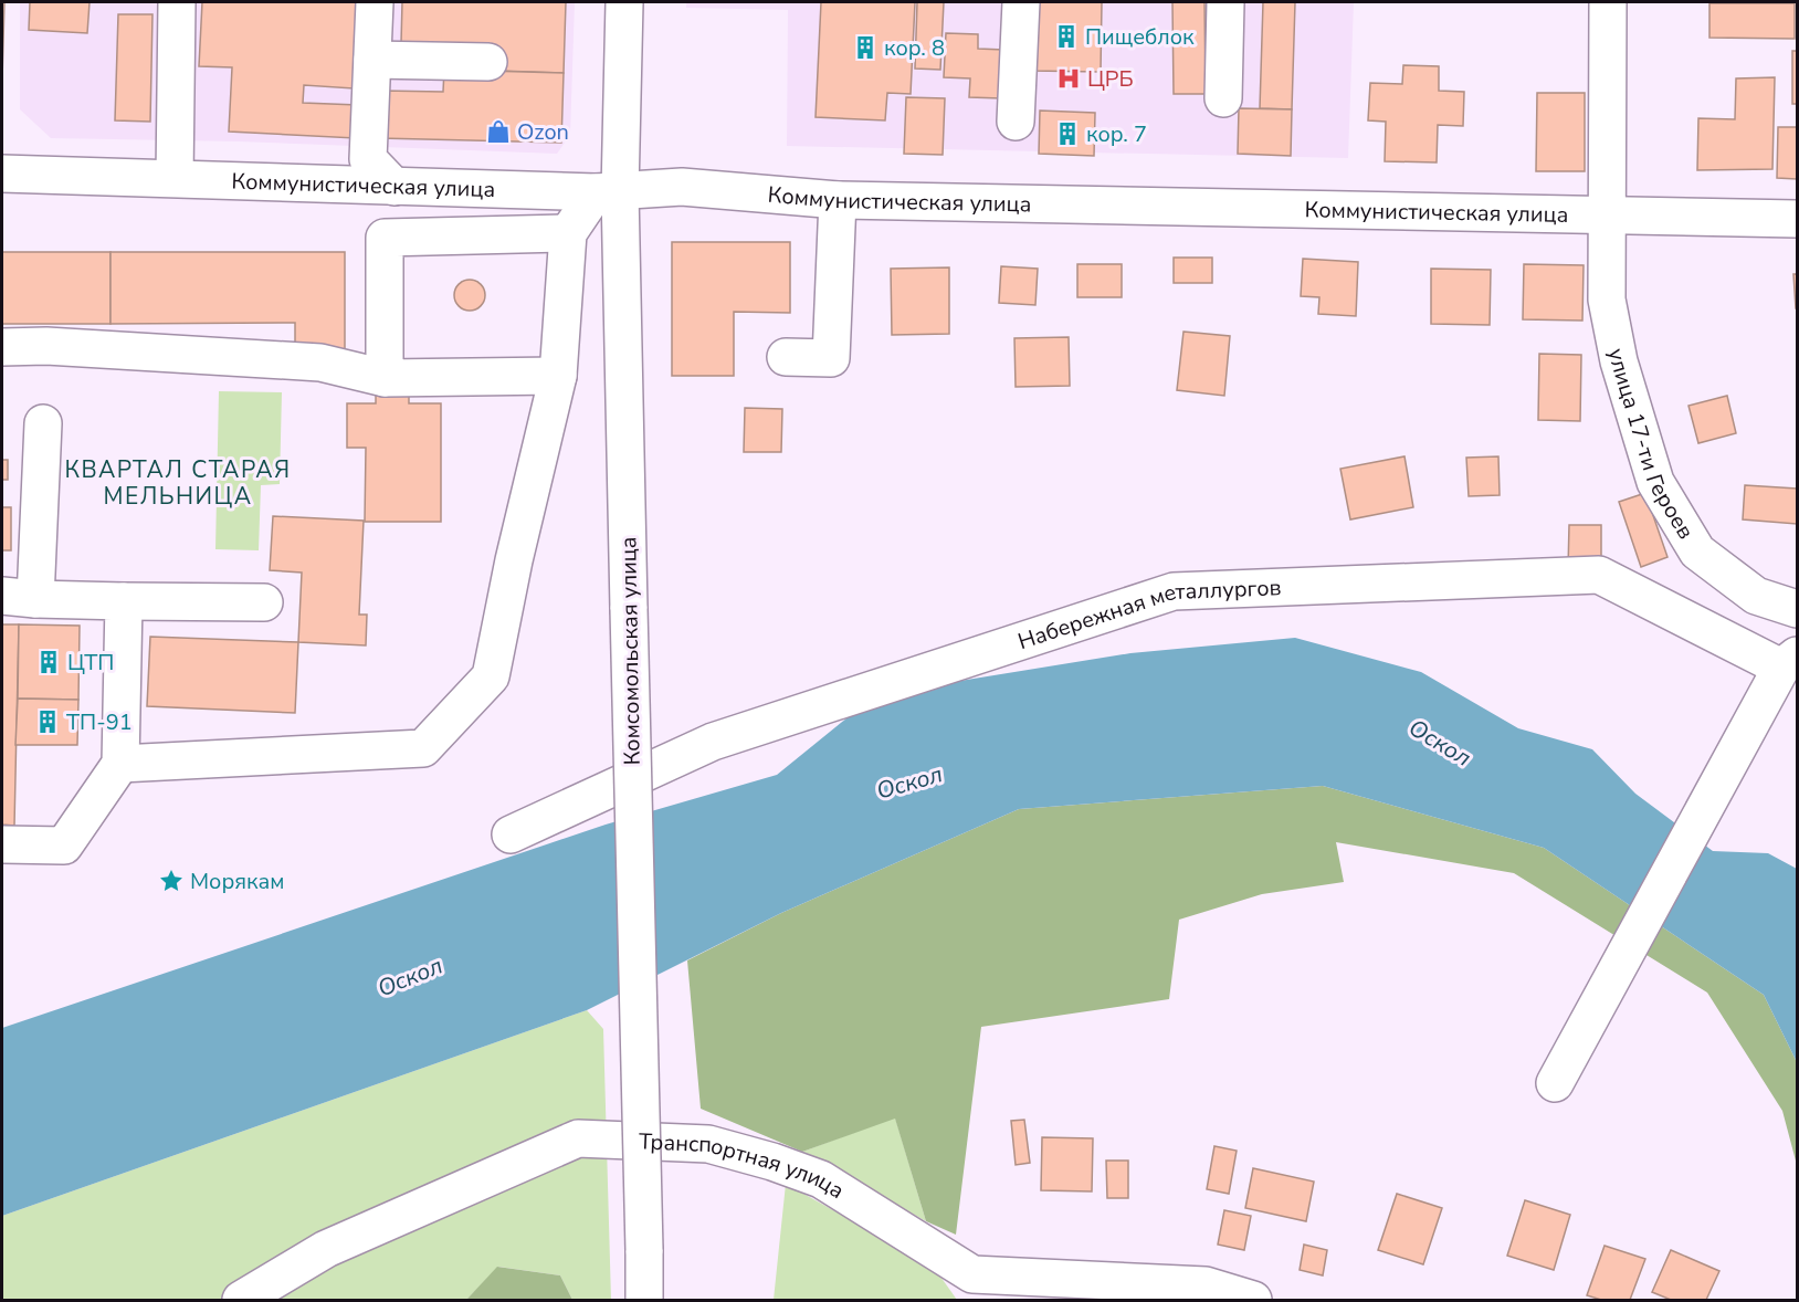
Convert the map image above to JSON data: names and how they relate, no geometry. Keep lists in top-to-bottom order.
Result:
{
  "streets": {
    "street": [
      "Коммунистическая улица",
      "улица 17-ти Героев",
      "Набережная металлургов",
      "Комсомольская улица",
      "Транспортная улица"
    ]
  },
  "crossings": [
    ["Коммунистическая улица", "улица 17-ти Героев"],
    ["Коммунистическая улица", "Комсомольская улица"]
  ],
  "districts": ["КВАРТАЛ СТАРАЯ МЕЛЬНИЦА"],
  "water": ["Оскол"],
  "places": {
    "building": [
      "Пищеблок",
      "кор. 8",
      "кор. 7",
      "ЦТП",
      "ТП-91"
    ],
    "hospital": ["ЦРБ"],
    "shop": ["Ozon"],
    "place": ["Морякам"]
  }
}
